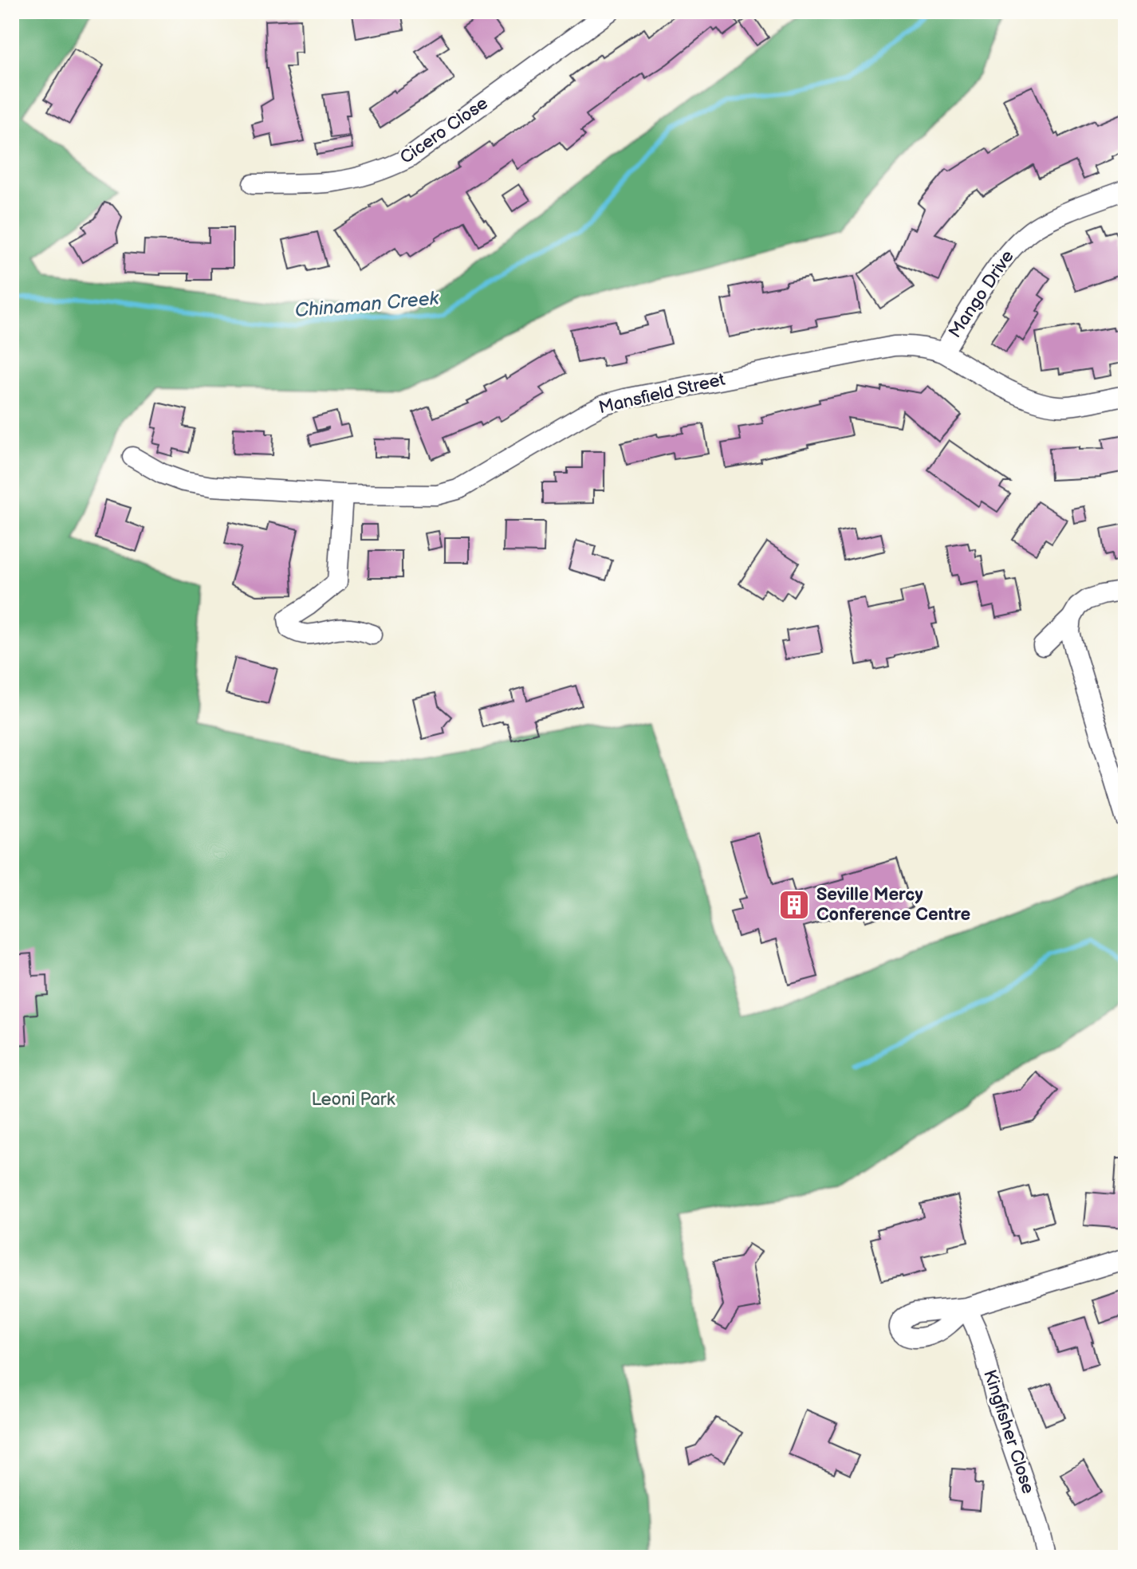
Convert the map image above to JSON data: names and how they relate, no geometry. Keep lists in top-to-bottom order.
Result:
{
  "streets": {
    "street": [
      "Cicero Close",
      "Mango Drive",
      "Mansfield Street",
      "Kingfisher Close"
    ]
  },
  "crossings": [
    ["Mango Drive", "Mansfield Street"]
  ],
  "water": ["Chinaman Creek"],
  "parks": ["Leoni Park"],
  "places": {
    "building": ["Seville Mercy Conference Centre"]
  }
}
